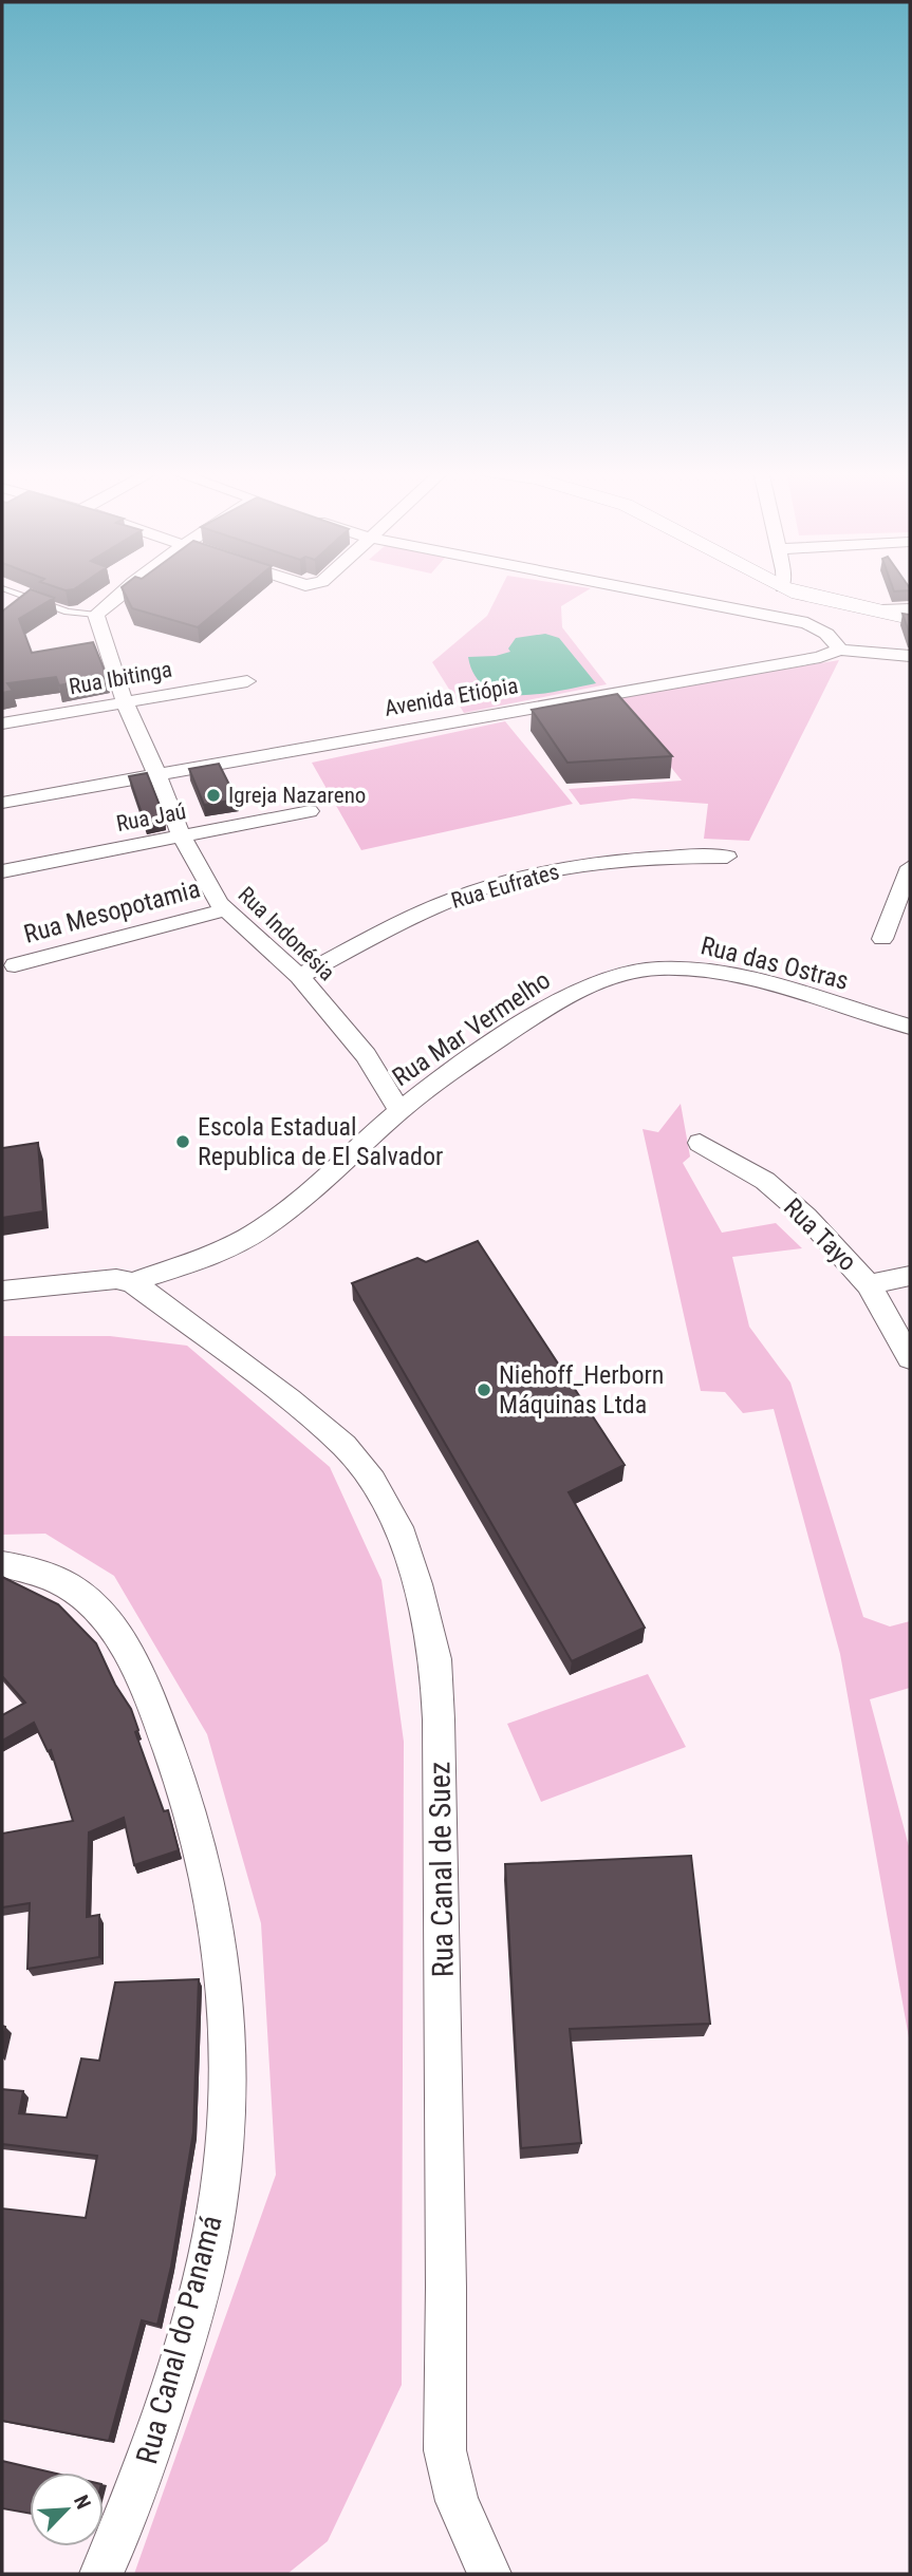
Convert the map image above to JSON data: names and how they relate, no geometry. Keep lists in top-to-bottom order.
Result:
{
  "streets": {
    "street": [
      "Rua Ibitinga",
      "Avenida Etiópia",
      "Rua Jaú",
      "Rua Eufrates",
      "Rua Mesopotamia",
      "Rua Indonésia",
      "Rua das Ostras",
      "Rua Mar Vermelho",
      "Rua Tayo",
      "Rua Canal de Suez",
      "Rua Canal do Panamá"
    ]
  },
  "crossings": [
    ["Rua Ibitinga", "Rua Indonésia"],
    ["Avenida Etiópia", "Rua Indonésia"],
    ["Rua Jaú", "Rua Indonésia"],
    ["Rua Eufrates", "Rua Indonésia"],
    ["Rua Mesopotamia", "Rua Indonésia"],
    ["Rua Indonésia", "Rua Mar Vermelho"],
    ["Rua das Ostras", "Rua Mar Vermelho"],
    ["Rua Mar Vermelho", "Rua Canal de Suez"]
  ],
  "places": ["Igreja Nazareno", "Escola Estadual Republica de El Salvador", "Niehoff_Herborn Máquinas Ltda"],
  "north": "top right"
}
